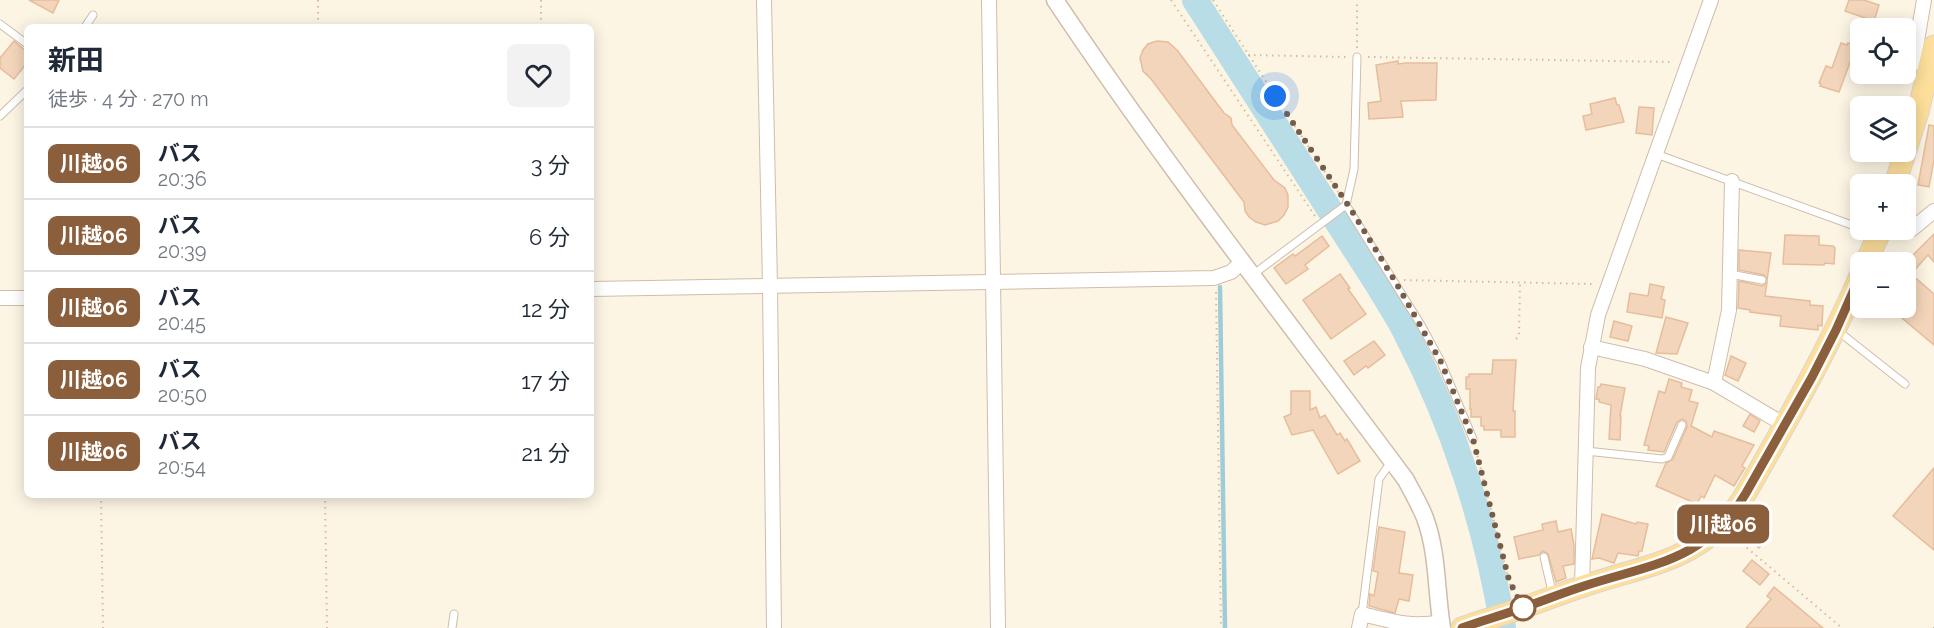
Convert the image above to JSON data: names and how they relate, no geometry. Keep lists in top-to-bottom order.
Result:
{
  "lines": ["bus line 川越06"],
  "page": {
    "on_map": "川越06",
    "map_buttons": ["+", "−"],
    "heading": ["新田", "徒歩 · 4 分 · 270 m"],
    "list": [
      {
        "mark": "川越06",
        "name": "バス",
        "note": "20:36",
        "value": "3 分"
      },
      {
        "mark": "川越06",
        "name": "バス",
        "note": "20:39",
        "value": "6 分"
      },
      {
        "mark": "川越06",
        "name": "バス",
        "note": "20:45",
        "value": "12 分"
      },
      {
        "mark": "川越06",
        "name": "バス",
        "note": "20:50",
        "value": "17 分"
      },
      {
        "mark": "川越06",
        "name": "バス",
        "note": "20:54",
        "value": "21 分"
      }
    ]
  }
}
